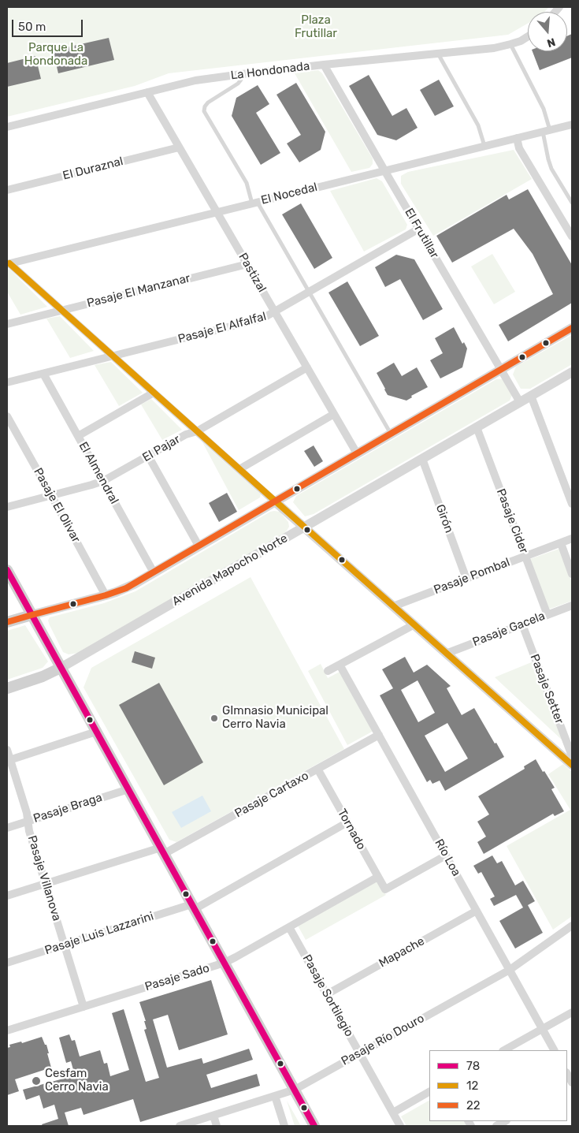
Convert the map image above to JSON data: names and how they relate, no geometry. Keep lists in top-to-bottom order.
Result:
{
  "streets": {
    "main road": ["Avenida Mapocho Norte"],
    "street": [
      "La Hondonada",
      "El Duraznal",
      "El Nocedal",
      "El Frutillar",
      "Pastizal",
      "Pasaje El Manzanar",
      "Pasaje El Alfalfal",
      "El Pajar",
      "El Almendral",
      "Pasaje El Olivar",
      "Girón",
      "Pasaje Cider",
      "Pasaje Pombal",
      "Pasaje Gacela",
      "Pasaje Setter",
      "Pasaje Cartaxo",
      "Pasaje Braga",
      "Tornado",
      "Río Loa",
      "Pasaje Villanova",
      "Pasaje Luis Lazzarini",
      "Mapache",
      "Pasaje Sado",
      "Pasaje Sortilegio",
      "Pasaje Río Douro"
    ]
  },
  "crossings": [
    ["La Hondonada", "El Frutillar"],
    ["La Hondonada", "Pastizal"],
    ["El Duraznal", "Pastizal"],
    ["El Nocedal", "El Frutillar"],
    ["El Nocedal", "Pastizal"],
    ["El Frutillar", "Pasaje El Alfalfal"],
    ["El Frutillar", "Avenida Mapocho Norte"],
    ["Pastizal", "Pasaje El Manzanar"],
    ["Pastizal", "Pasaje El Alfalfal"],
    ["Pastizal", "El Pajar"],
    ["Pasaje El Alfalfal", "El Almendral"],
    ["El Pajar", "El Almendral"],
    ["El Pajar", "Pasaje El Olivar"],
    ["Girón", "Avenida Mapocho Norte"],
    ["Girón", "Pasaje Pombal"],
    ["Pasaje Cider", "Avenida Mapocho Norte"],
    ["Pasaje Cider", "Pasaje Pombal"],
    ["Pasaje Cider", "Pasaje Gacela"],
    ["Pasaje Gacela", "Pasaje Setter"],
    ["Pasaje Cartaxo", "Tornado"],
    ["Pasaje Cartaxo", "Río Loa"],
    ["Pasaje Cartaxo", "Pasaje Villanova"],
    ["Pasaje Braga", "Pasaje Villanova"],
    ["Tornado", "Río Loa"],
    ["Tornado", "Pasaje Luis Lazzarini"],
    ["Tornado", "Pasaje Sado"],
    ["Río Loa", "Mapache"],
    ["Río Loa", "Pasaje Río Douro"],
    ["Pasaje Villanova", "Pasaje Luis Lazzarini"],
    ["Pasaje Villanova", "Pasaje Sado"],
    ["Mapache", "Pasaje Sortilegio"],
    ["Pasaje Sado", "Pasaje Sortilegio"],
    ["Pasaje Sortilegio", "Pasaje Río Douro"]
  ],
  "parks": ["Plaza Frutillar", "Parque La Hondonada"],
  "places": ["GImnasio Municipal Cerro Navia", "Cesfam Cerro Navia"],
  "lines": ["transit line 12", "transit line 22", "transit line 78"],
  "legend": ["78", "12", "22"],
  "scale_bar": "50 m",
  "north": "bottom"
}
